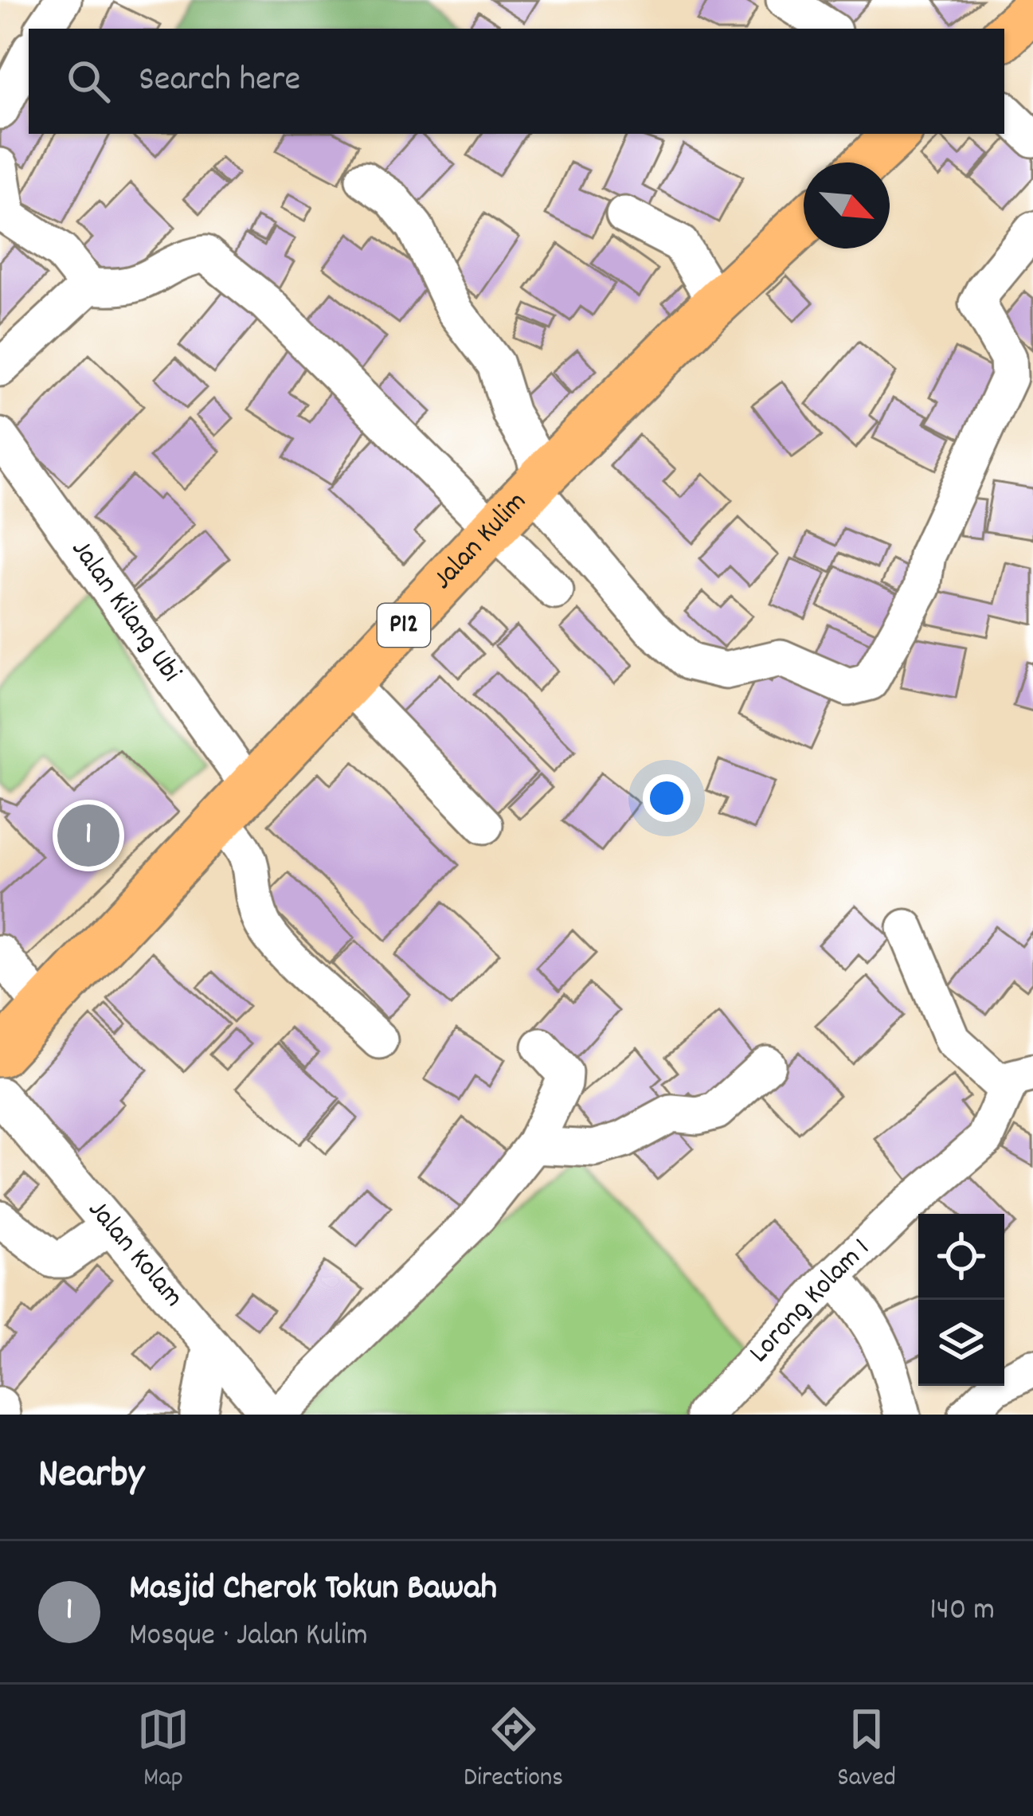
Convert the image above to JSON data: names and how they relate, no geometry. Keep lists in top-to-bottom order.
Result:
{
  "streets": {
    "main road": ["Jalan Kulim", "P12"],
    "street": ["Jalan Kilang Ubi", "Jalan Kolam", "Lorong Kolam 1"]
  },
  "crossings": [
    ["Jalan Kulim", "Jalan Kilang Ubi"]
  ],
  "north": "bottom right",
  "page": {
    "search": "Search here",
    "pins": "1",
    "heading": "Nearby",
    "list": [
      {
        "mark": "1",
        "name": "Masjid Cherok Tokun Bawah",
        "note": "Mosque · Jalan Kulim",
        "value": "140 m"
      }
    ],
    "nav": ["Map", "Directions", "Saved"]
  }
}
